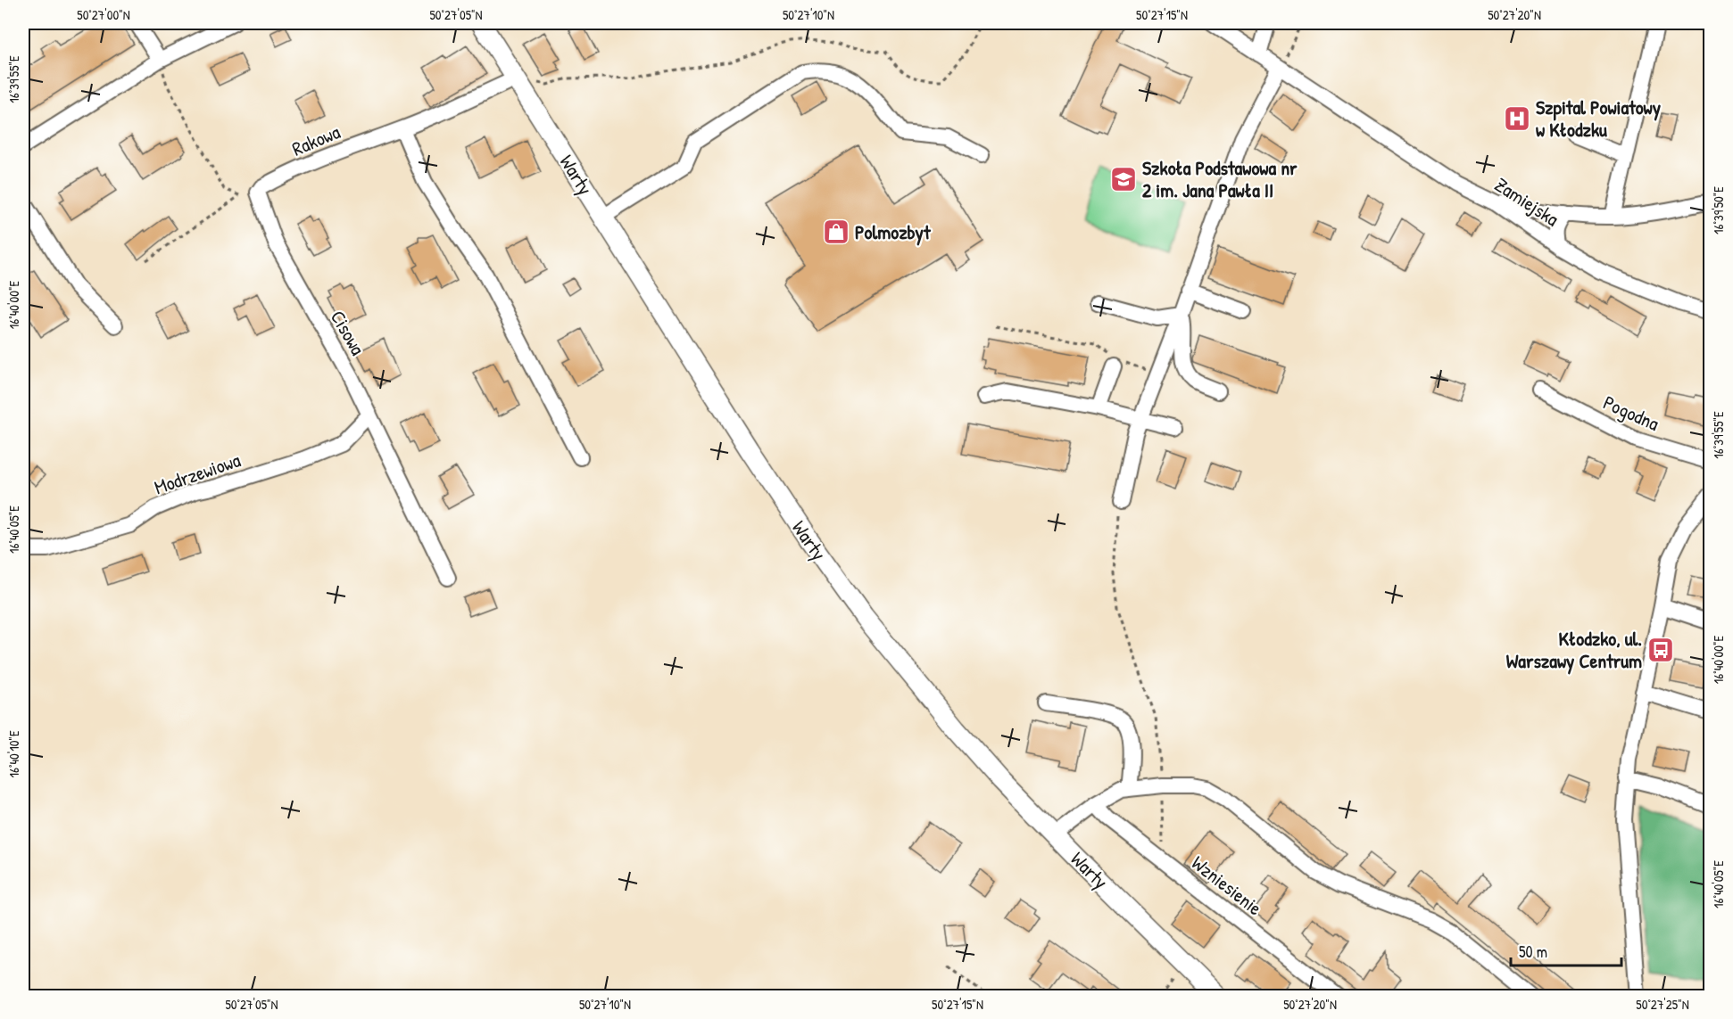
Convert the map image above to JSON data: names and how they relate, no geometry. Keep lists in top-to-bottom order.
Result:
{
  "streets": {
    "main road": ["Warty"],
    "street": [
      "Rakowa",
      "Zamiejska",
      "Cisowa",
      "Pogodna",
      "Modrzewiowa",
      "Wzniesienie"
    ]
  },
  "crossings": [
    ["Rakowa", "Warty"],
    ["Rakowa", "Cisowa"],
    ["Cisowa", "Modrzewiowa"]
  ],
  "places": {
    "hospital": ["Szpital Powiatowy w Kłodzku"],
    "school or university": ["Szkoła Podstawowa nr 2 im. Jana Pawła II"],
    "shop": ["Polmozbyt"],
    "bus stop": ["Kłodzko, ul. Warszawy Centrum"]
  },
  "scale_bar": "50 m",
  "coordinates": [
    "50°27'00\"N",
    "50°27'05\"N",
    "50°27'10\"N",
    "50°27'15\"N",
    "50°27'20\"N",
    "16°39'55\"E",
    "16°39'50\"E",
    "16°40'00\"E",
    "16°40'05\"E",
    "16°40'10\"E",
    "50°27'25\"N"
  ]
}
